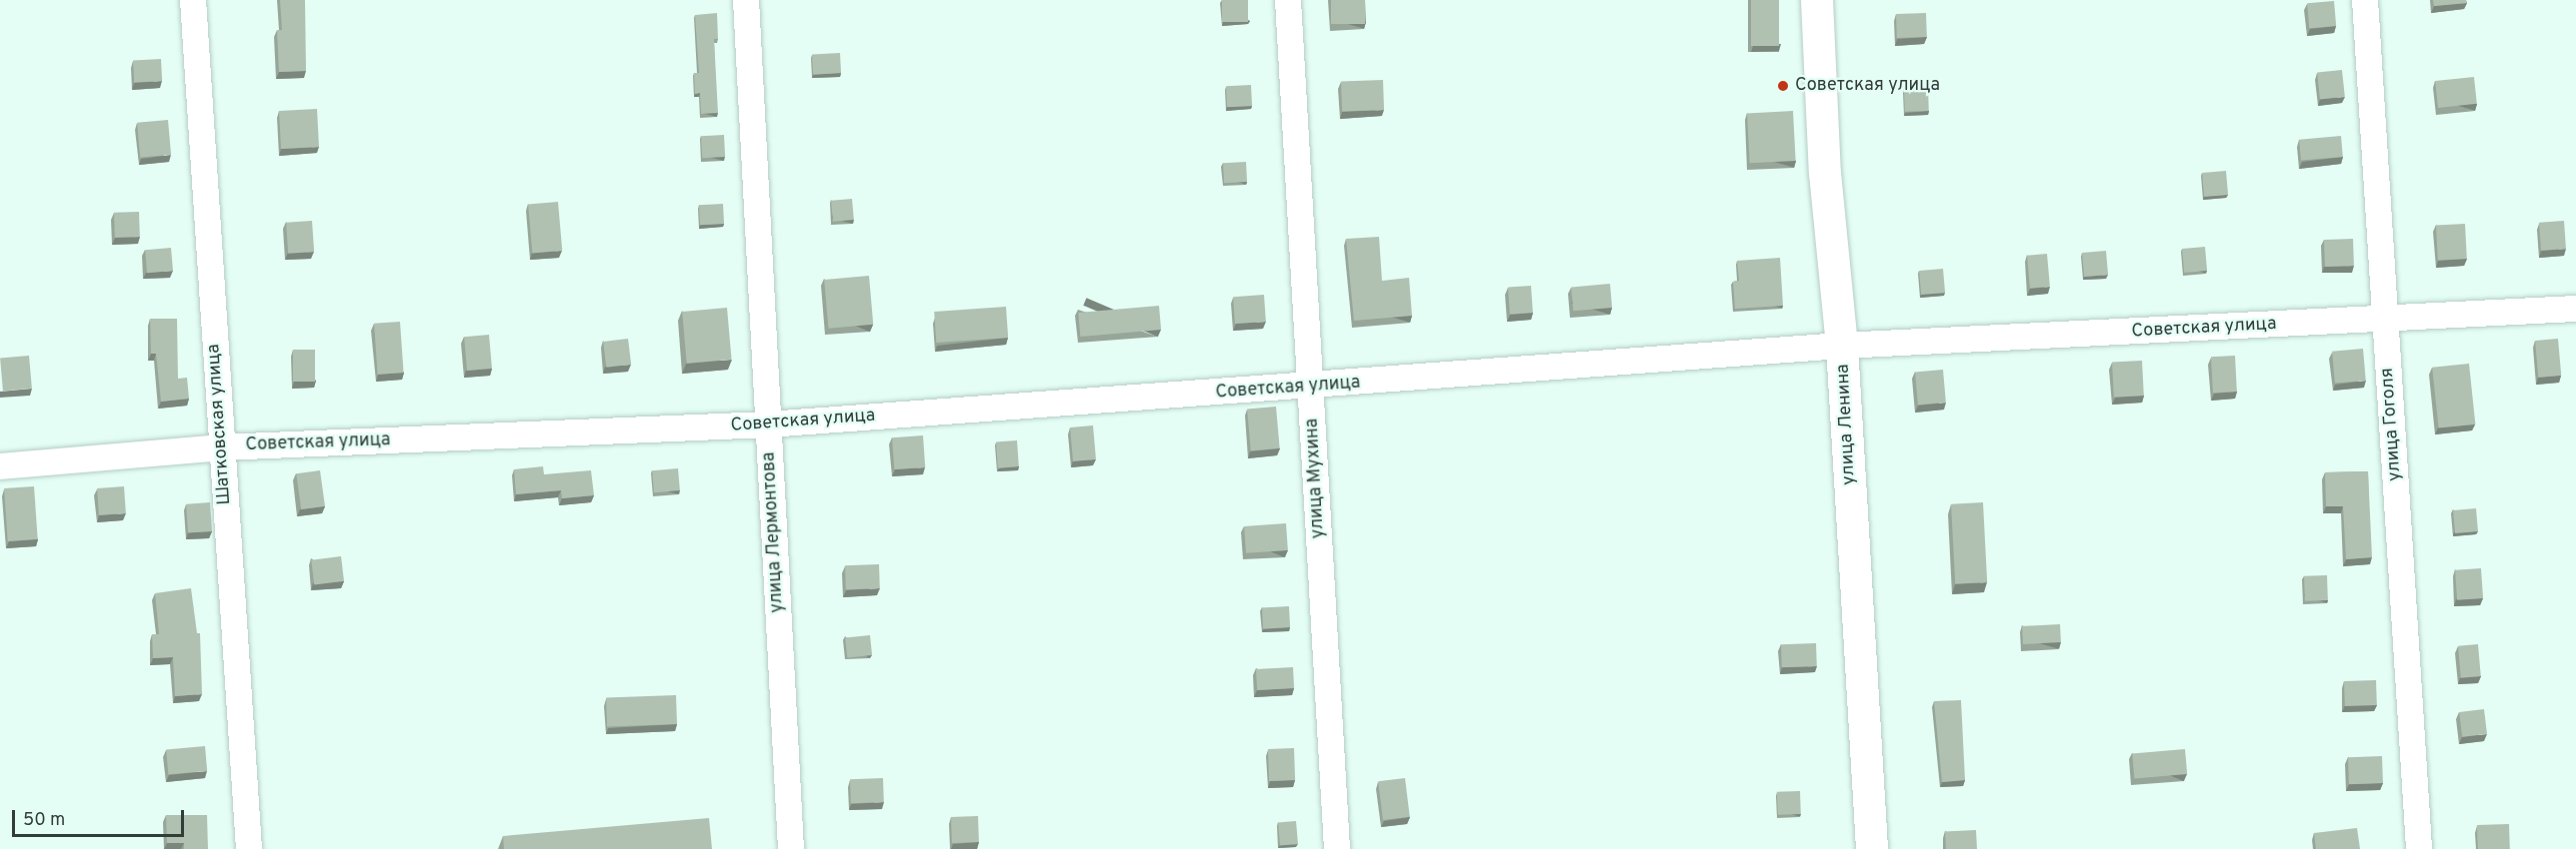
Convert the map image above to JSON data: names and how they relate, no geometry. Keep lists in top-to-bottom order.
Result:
{
  "streets": {
    "main road": ["улица Ленина"],
    "street": [
      "Советская улица",
      "Шатковская улица",
      "улица Гоголя",
      "улица Мухина",
      "улица Лермонтова"
    ]
  },
  "crossings": [
    ["Советская улица", "Шатковская улица"],
    ["Советская улица", "улица Ленина"],
    ["Советская улица", "улица Гоголя"],
    ["Советская улица", "улица Мухина"],
    ["Советская улица", "улица Лермонтова"]
  ],
  "places": ["Советская улица"],
  "scale_bar": "50 m"
}
